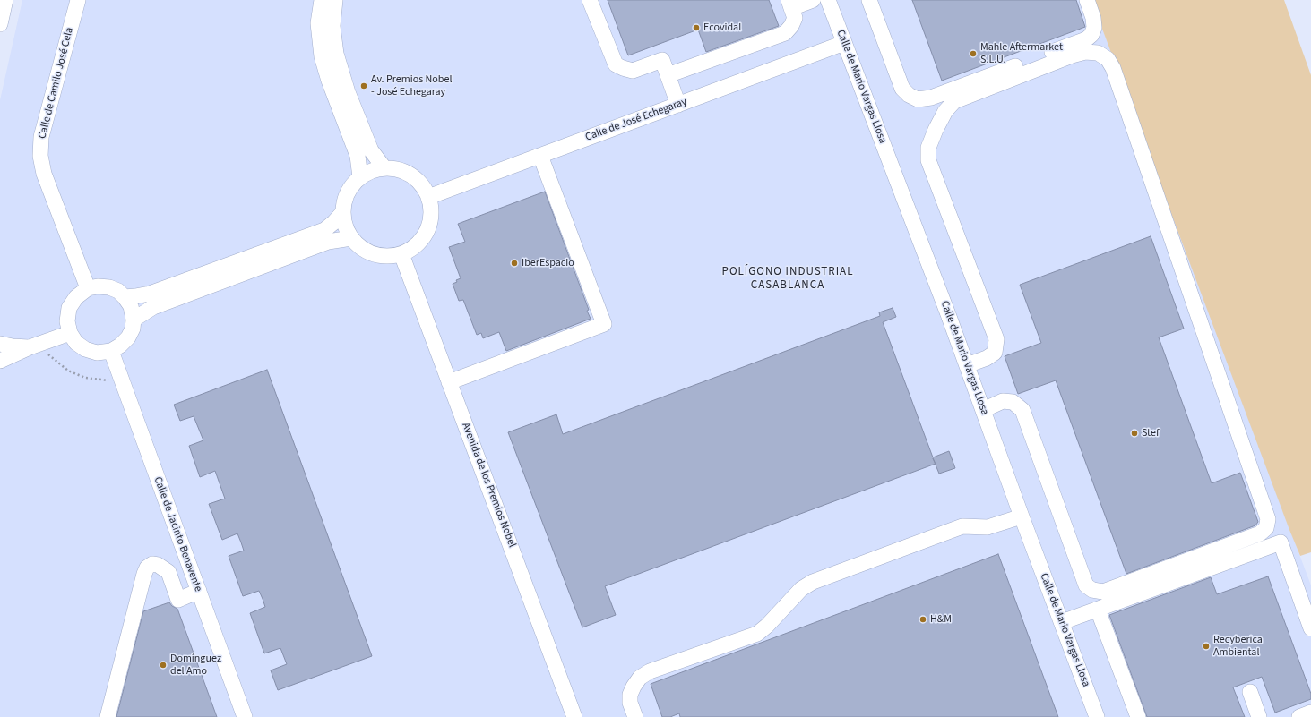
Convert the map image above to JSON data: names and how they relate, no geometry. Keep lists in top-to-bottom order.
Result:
{
  "streets": {
    "street": [
      "Calle de Camilo José Cela",
      "Calle de Mario Vargas Llosa",
      "Calle de José Echegaray",
      "Avenida de los Premios Nobel",
      "Calle de Jacinto Benavente"
    ]
  },
  "crossings": [
    ["Calle de Camilo José Cela", "Calle de Jacinto Benavente"],
    ["Calle de Mario Vargas Llosa", "Calle de José Echegaray"],
    ["Calle de José Echegaray", "Avenida de los Premios Nobel"]
  ],
  "districts": ["POLÍGONO INDUSTRIAL CASABLANCA"],
  "places": [
    "Ecovidal",
    "Mahle Aftermarket S.L.U.",
    "Av. Premios Nobel - José Echegaray",
    "IberEspacio",
    "Stef",
    "H&M",
    "Recyberica Ambiental",
    "Domínguez del Amo"
  ]
}
